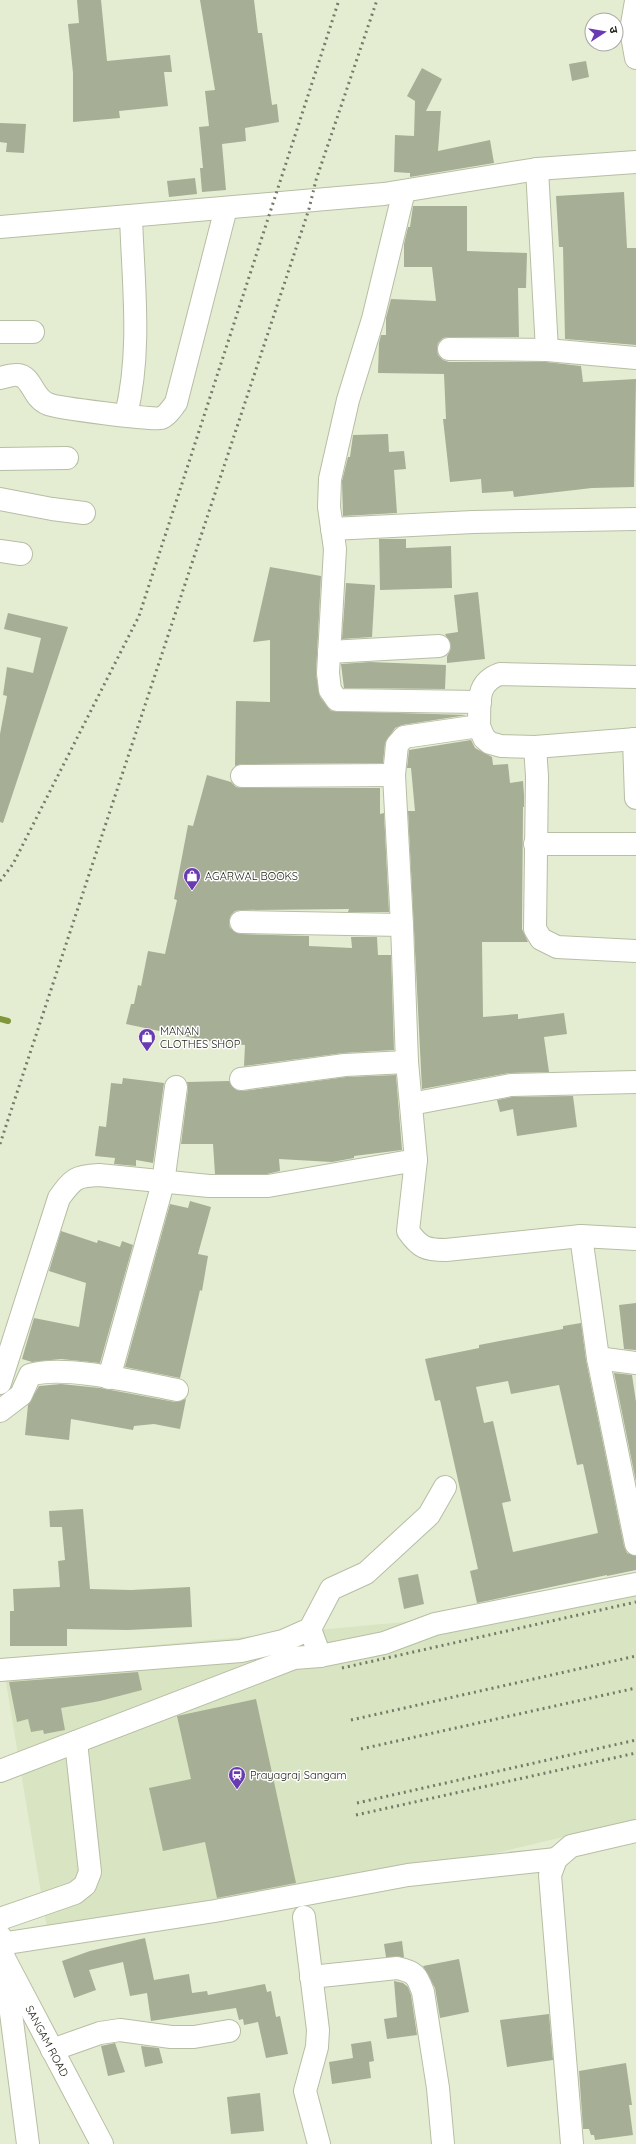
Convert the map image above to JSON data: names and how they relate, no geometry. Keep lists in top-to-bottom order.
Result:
{
  "streets": {
    "street": ["SANGAM ROAD"]
  },
  "places": {
    "shop": ["AGARWAL BOOKS", "MANAN CLOTHES SHOP"],
    "station": ["Prayagraj Sangam"]
  },
  "north": "right"
}
